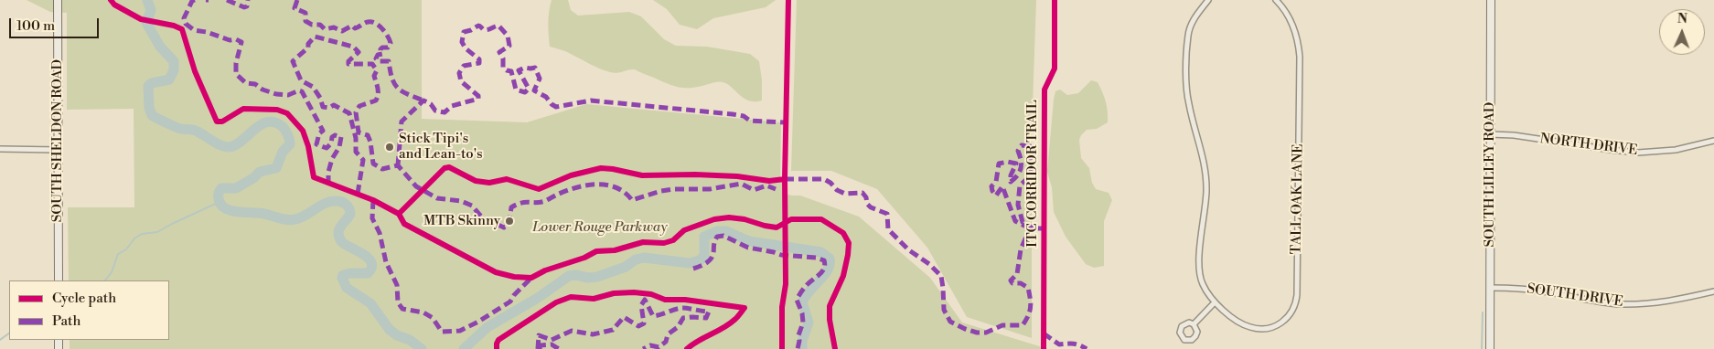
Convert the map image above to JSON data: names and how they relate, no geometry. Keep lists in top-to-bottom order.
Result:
{
  "streets": {
    "street": [
      "SOUTH SHELDON ROAD",
      "NORTH DRIVE",
      "SOUTH LILLEY ROAD",
      "TALL OAK LANE",
      "SOUTH DRIVE"
    ],
    "cycle path": ["ITC CORRIDOR TRAIL"]
  },
  "crossings": [
    ["NORTH DRIVE", "SOUTH LILLEY ROAD"],
    ["SOUTH LILLEY ROAD", "SOUTH DRIVE"]
  ],
  "parks": ["Lower Rouge Parkway"],
  "places": ["Stick Tipi's and Lean-to's", "MTB Skinny"],
  "legend": ["Cycle path", "Path"],
  "scale_bar": "100 m",
  "north": "top"
}
